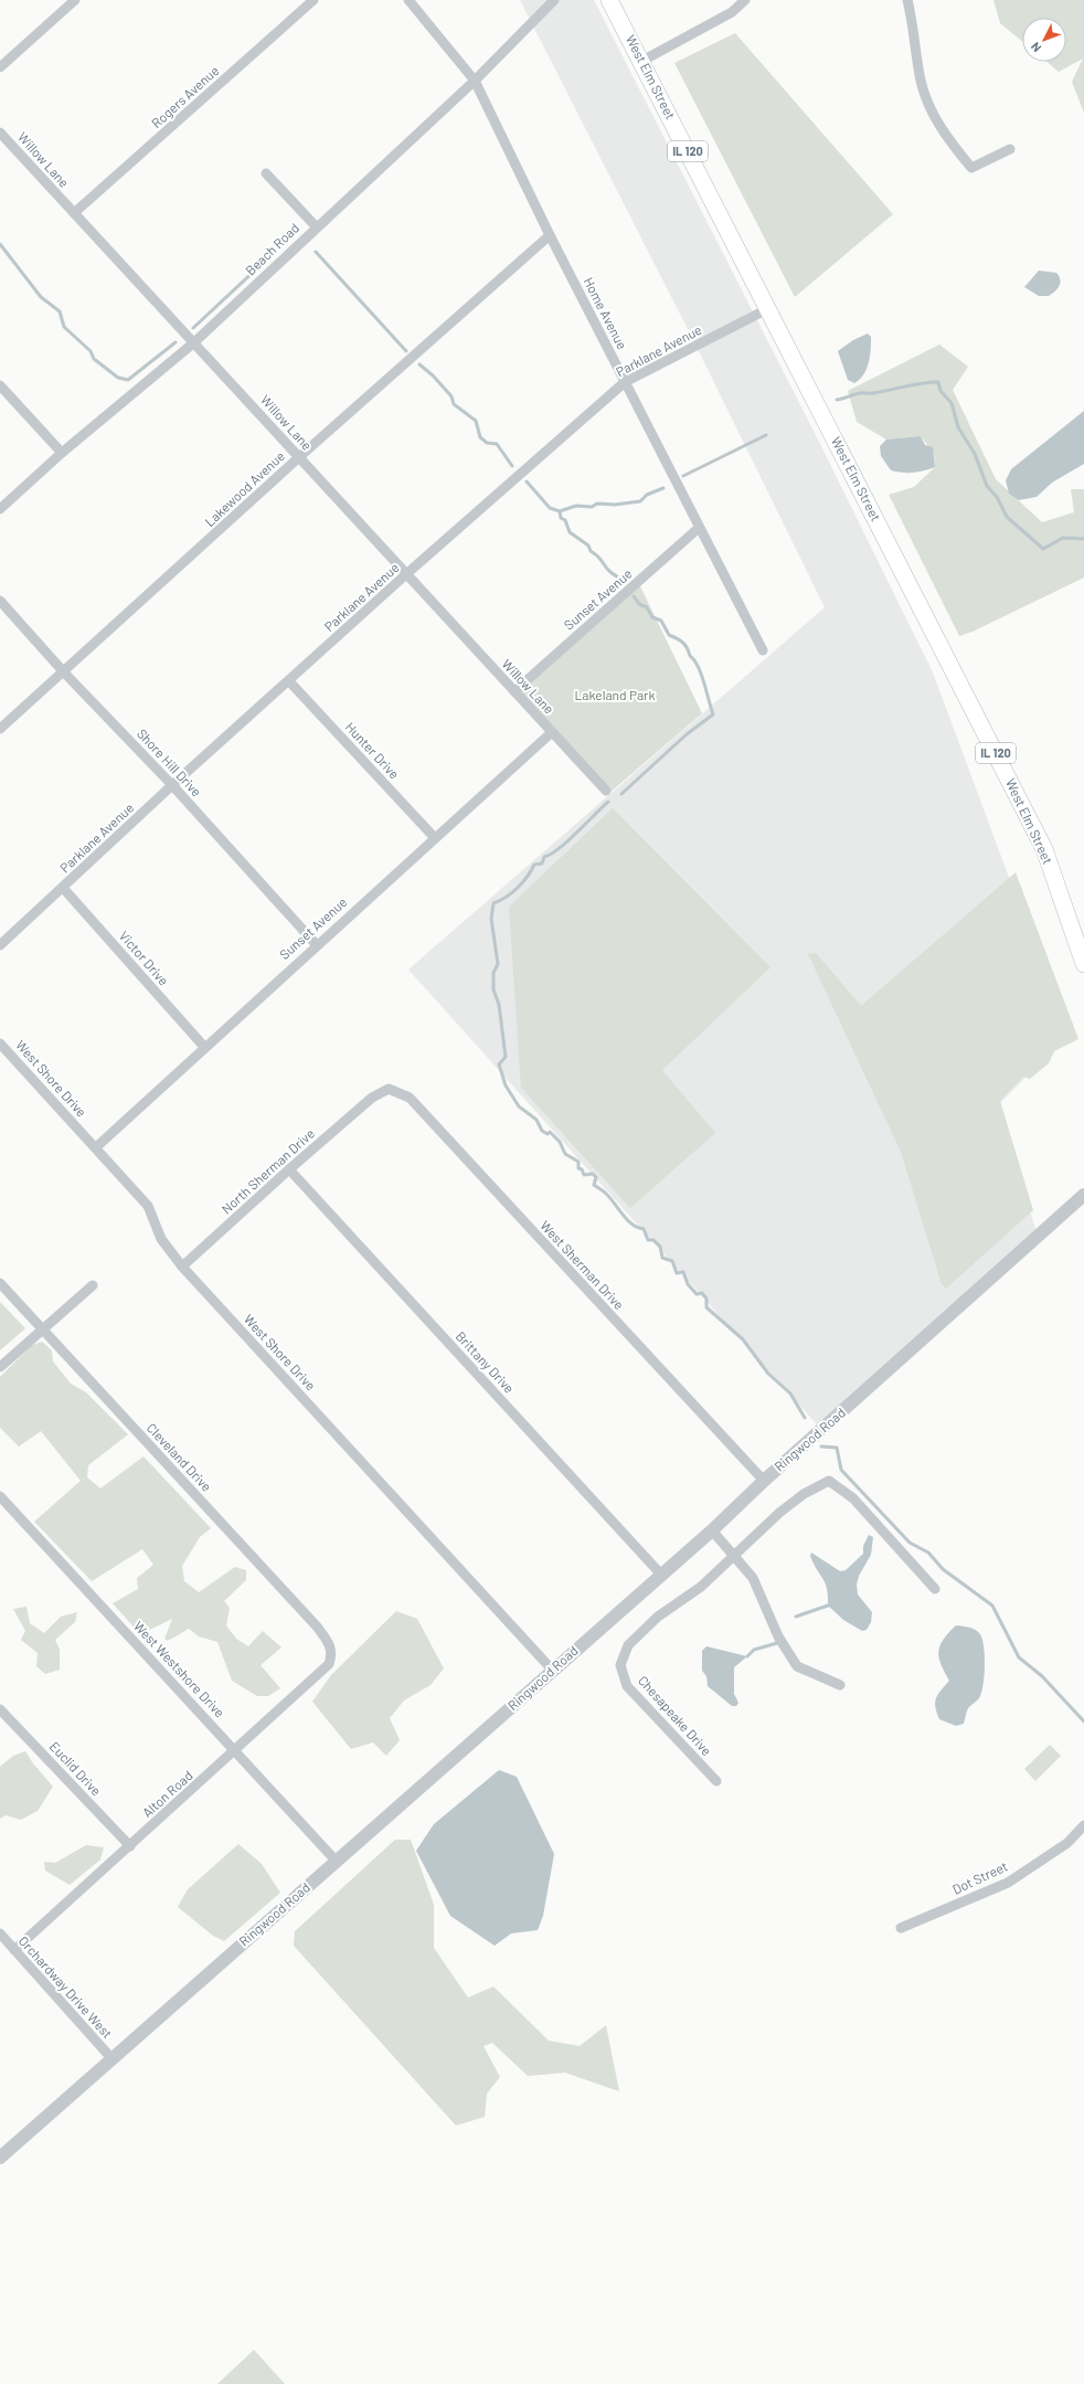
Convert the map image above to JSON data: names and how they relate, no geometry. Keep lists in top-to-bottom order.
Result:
{
  "streets": {
    "main road": ["West Elm Street", "IL 120"],
    "street": [
      "Rogers Avenue",
      "Willow Lane",
      "Beach Road",
      "Home Avenue",
      "Parklane Avenue",
      "Lakewood Avenue",
      "Sunset Avenue",
      "Hunter Drive",
      "Shore Hill Drive",
      "Victor Drive",
      "West Shore Drive",
      "North Sherman Drive",
      "West Sherman Drive",
      "Brittany Drive",
      "Ringwood Road",
      "Cleveland Drive",
      "West Westshore Drive",
      "Chesapeake Drive",
      "Euclid Drive",
      "Alton Road",
      "Dot Street",
      "Orchardway Drive West"
    ]
  },
  "crossings": [
    ["West Elm Street", "Parklane Avenue"],
    ["Rogers Avenue", "Willow Lane"],
    ["Willow Lane", "Beach Road"],
    ["Willow Lane", "Parklane Avenue"],
    ["Willow Lane", "Lakewood Avenue"],
    ["Willow Lane", "Sunset Avenue"],
    ["Beach Road", "Home Avenue"],
    ["Home Avenue", "Parklane Avenue"],
    ["Home Avenue", "Lakewood Avenue"],
    ["Home Avenue", "Sunset Avenue"],
    ["Parklane Avenue", "Hunter Drive"],
    ["Parklane Avenue", "Shore Hill Drive"],
    ["Parklane Avenue", "Victor Drive"],
    ["Lakewood Avenue", "Shore Hill Drive"],
    ["Sunset Avenue", "Hunter Drive"],
    ["Sunset Avenue", "Shore Hill Drive"],
    ["Sunset Avenue", "Victor Drive"],
    ["Sunset Avenue", "West Shore Drive"],
    ["West Shore Drive", "North Sherman Drive"],
    ["West Shore Drive", "Ringwood Road"],
    ["North Sherman Drive", "West Sherman Drive"],
    ["North Sherman Drive", "Brittany Drive"],
    ["West Sherman Drive", "Ringwood Road"],
    ["Brittany Drive", "Ringwood Road"],
    ["Ringwood Road", "West Westshore Drive"],
    ["Ringwood Road", "Orchardway Drive West"],
    ["Cleveland Drive", "Alton Road"],
    ["West Westshore Drive", "Alton Road"],
    ["Euclid Drive", "Alton Road"],
    ["Alton Road", "Orchardway Drive West"]
  ],
  "parks": ["Lakeland Park"],
  "north": "bottom left"
}
